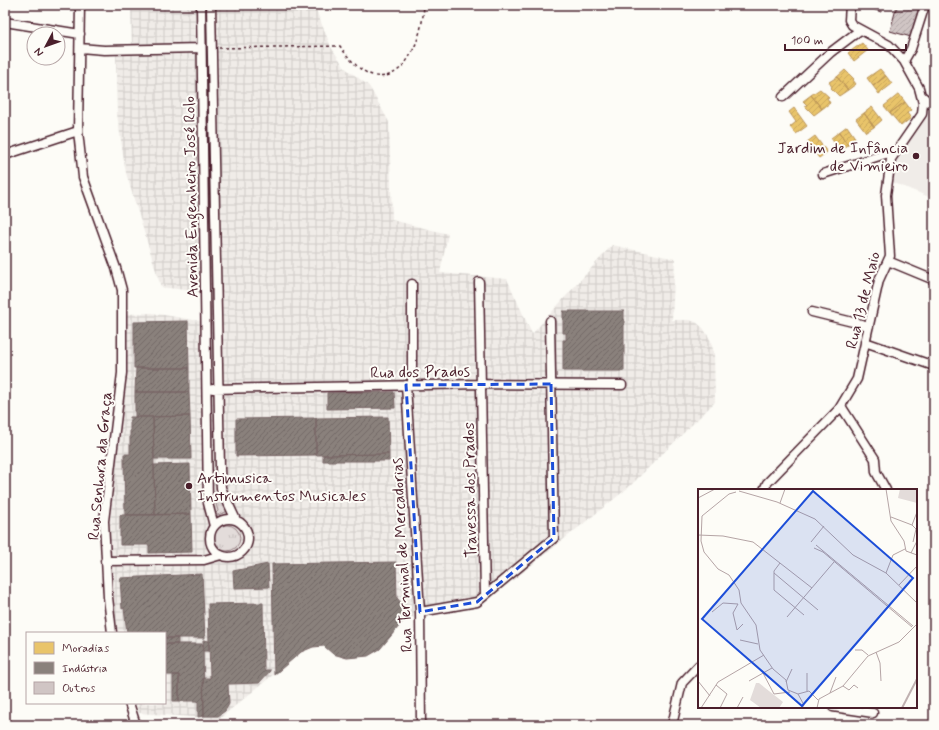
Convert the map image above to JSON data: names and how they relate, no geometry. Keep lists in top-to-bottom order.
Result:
{
  "streets": {
    "street": [
      "Avenida Engenheiro José Rolo",
      "Rua 13 de Maio",
      "Rua dos Prados",
      "Rua Senhora da Graça",
      "Travessa dos Prados",
      "Rua Terminal de Mercadorias"
    ]
  },
  "crossings": [
    ["Avenida Engenheiro José Rolo", "Rua dos Prados"],
    ["Avenida Engenheiro José Rolo", "Rua Senhora da Graça"],
    ["Rua dos Prados", "Travessa dos Prados"],
    ["Rua dos Prados", "Rua Terminal de Mercadorias"]
  ],
  "places": ["Jardim de Infância de Vimieiro", "Artimusica Instrumentos Musicales"],
  "legend": ["Moradias", "Indústria", "Outros"],
  "scale_bar": "100 m",
  "north": "bottom left"
}
